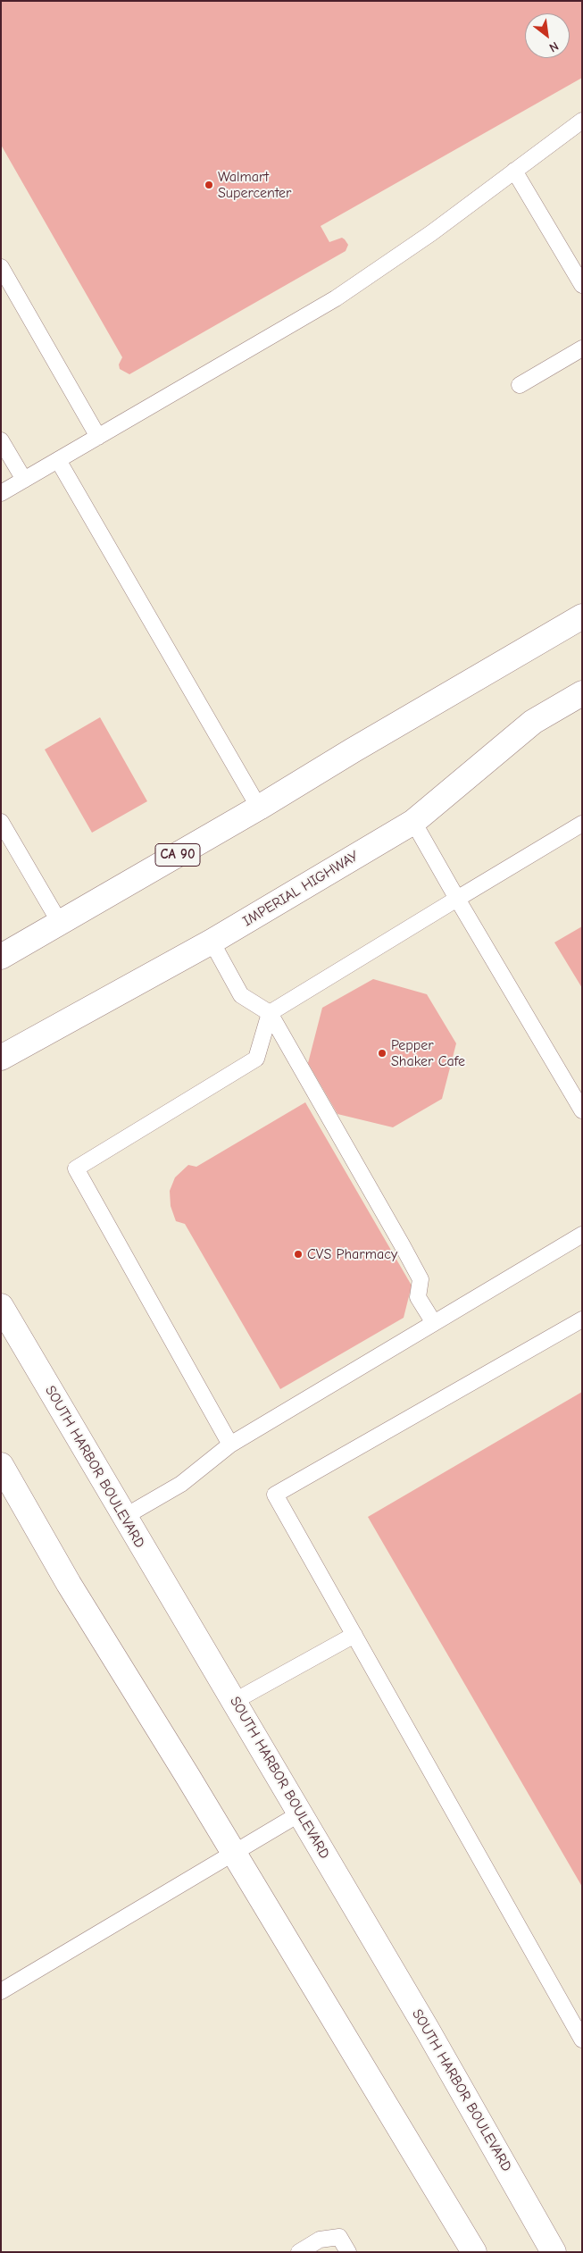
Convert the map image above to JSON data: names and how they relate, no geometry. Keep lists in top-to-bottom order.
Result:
{
  "streets": {
    "main road": ["CA 90", "IMPERIAL HIGHWAY", "SOUTH HARBOR BOULEVARD"]
  },
  "places": ["Walmart Supercenter", "Pepper Shaker Cafe", "CVS Pharmacy"],
  "north": "bottom right"
}
